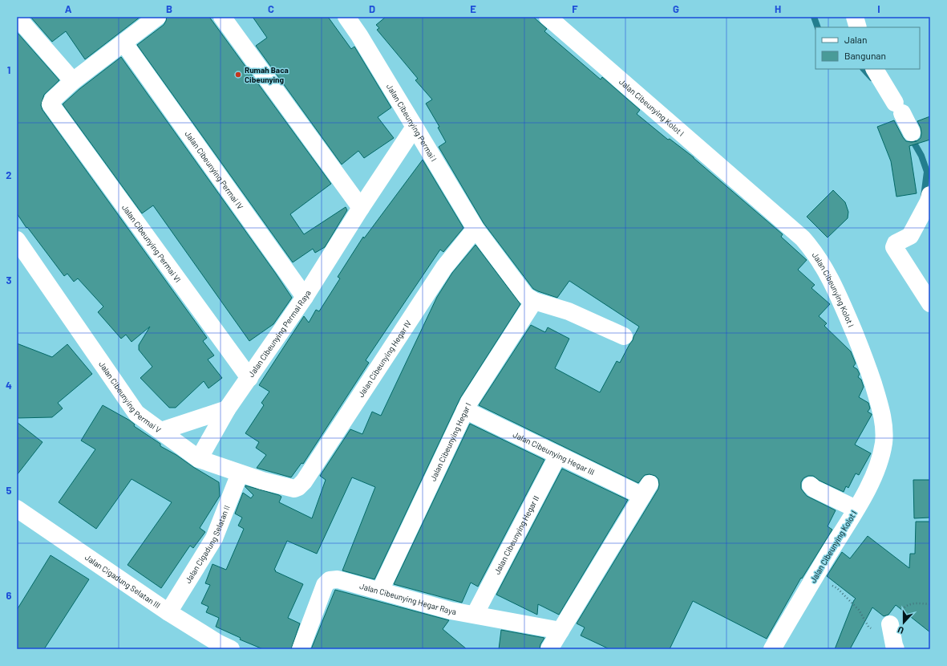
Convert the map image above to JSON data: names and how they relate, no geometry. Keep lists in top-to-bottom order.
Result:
{
  "streets": {
    "street": [
      "Jalan Cibeunying Kolot I",
      "Jalan Cibeunying Permai I",
      "Jalan Cibeunying Permai IV",
      "Jalan Cibeunying Permai VI",
      "Jalan Cibeunying Permai Raya",
      "Jalan Cibeunying Hegar IV",
      "Jalan Cibeunying Permai V",
      "Jalan Cibeunying Hegar I",
      "Jalan Cibeunying Hegar III",
      "Jalan Cibeunying Hegar II",
      "Jalan Cigadung Selatan II",
      "Jalan Cigadung Selatan III",
      "Jalan Cibeunying Hegar Raya"
    ]
  },
  "crossings": [
    ["Jalan Cibeunying Permai I", "Jalan Cibeunying Permai Raya"],
    ["Jalan Cibeunying Permai I", "Jalan Cibeunying Hegar IV"],
    ["Jalan Cibeunying Permai I", "Jalan Cibeunying Hegar I"],
    ["Jalan Cibeunying Permai IV", "Jalan Cibeunying Permai Raya"],
    ["Jalan Cibeunying Permai VI", "Jalan Cibeunying Permai Raya"],
    ["Jalan Cibeunying Permai Raya", "Jalan Cibeunying Permai V"],
    ["Jalan Cibeunying Hegar IV", "Jalan Cibeunying Permai V"],
    ["Jalan Cibeunying Permai V", "Jalan Cigadung Selatan II"],
    ["Jalan Cibeunying Hegar I", "Jalan Cibeunying Hegar III"],
    ["Jalan Cibeunying Hegar I", "Jalan Cibeunying Hegar Raya"],
    ["Jalan Cibeunying Hegar III", "Jalan Cibeunying Hegar II"],
    ["Jalan Cibeunying Hegar III", "Jalan Cibeunying Hegar Raya"],
    ["Jalan Cibeunying Hegar II", "Jalan Cibeunying Hegar Raya"],
    ["Jalan Cigadung Selatan II", "Jalan Cigadung Selatan III"]
  ],
  "places": ["Rumah Baca Cibeunying"],
  "legend": ["Jalan", "Bangunan"],
  "north": "bottom",
  "grid": {
    "columns": [
      "A",
      "B",
      "C",
      "D",
      "E",
      "F",
      "G",
      "H",
      "I"
    ],
    "rows": [
      "1",
      "2",
      "3",
      "4",
      "5",
      "6"
    ]
  }
}
